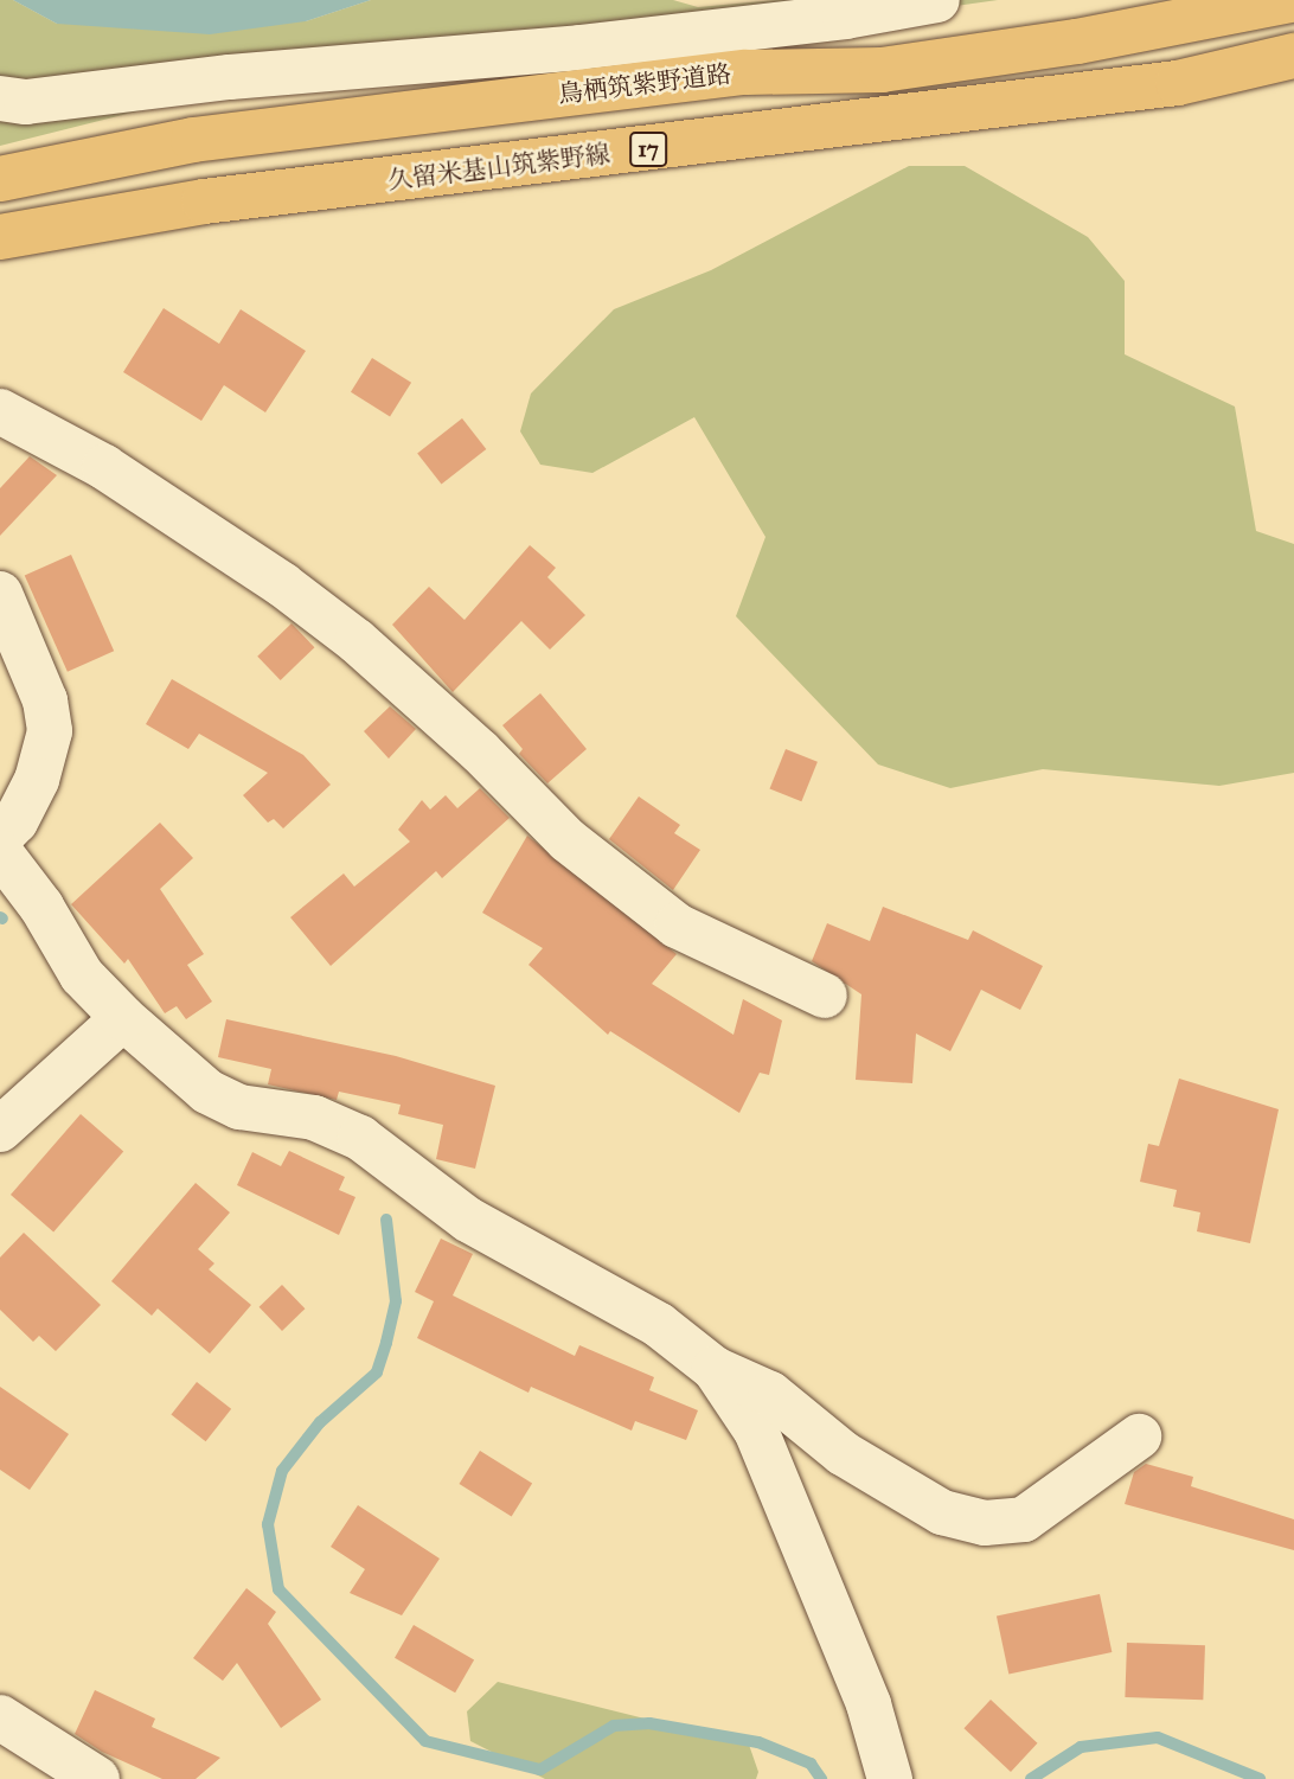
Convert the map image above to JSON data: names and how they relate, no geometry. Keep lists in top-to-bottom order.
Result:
{
  "streets": {
    "main road": ["鳥栖筑紫野道路", "17", "久留米基山筑紫野線"]
  }
}
